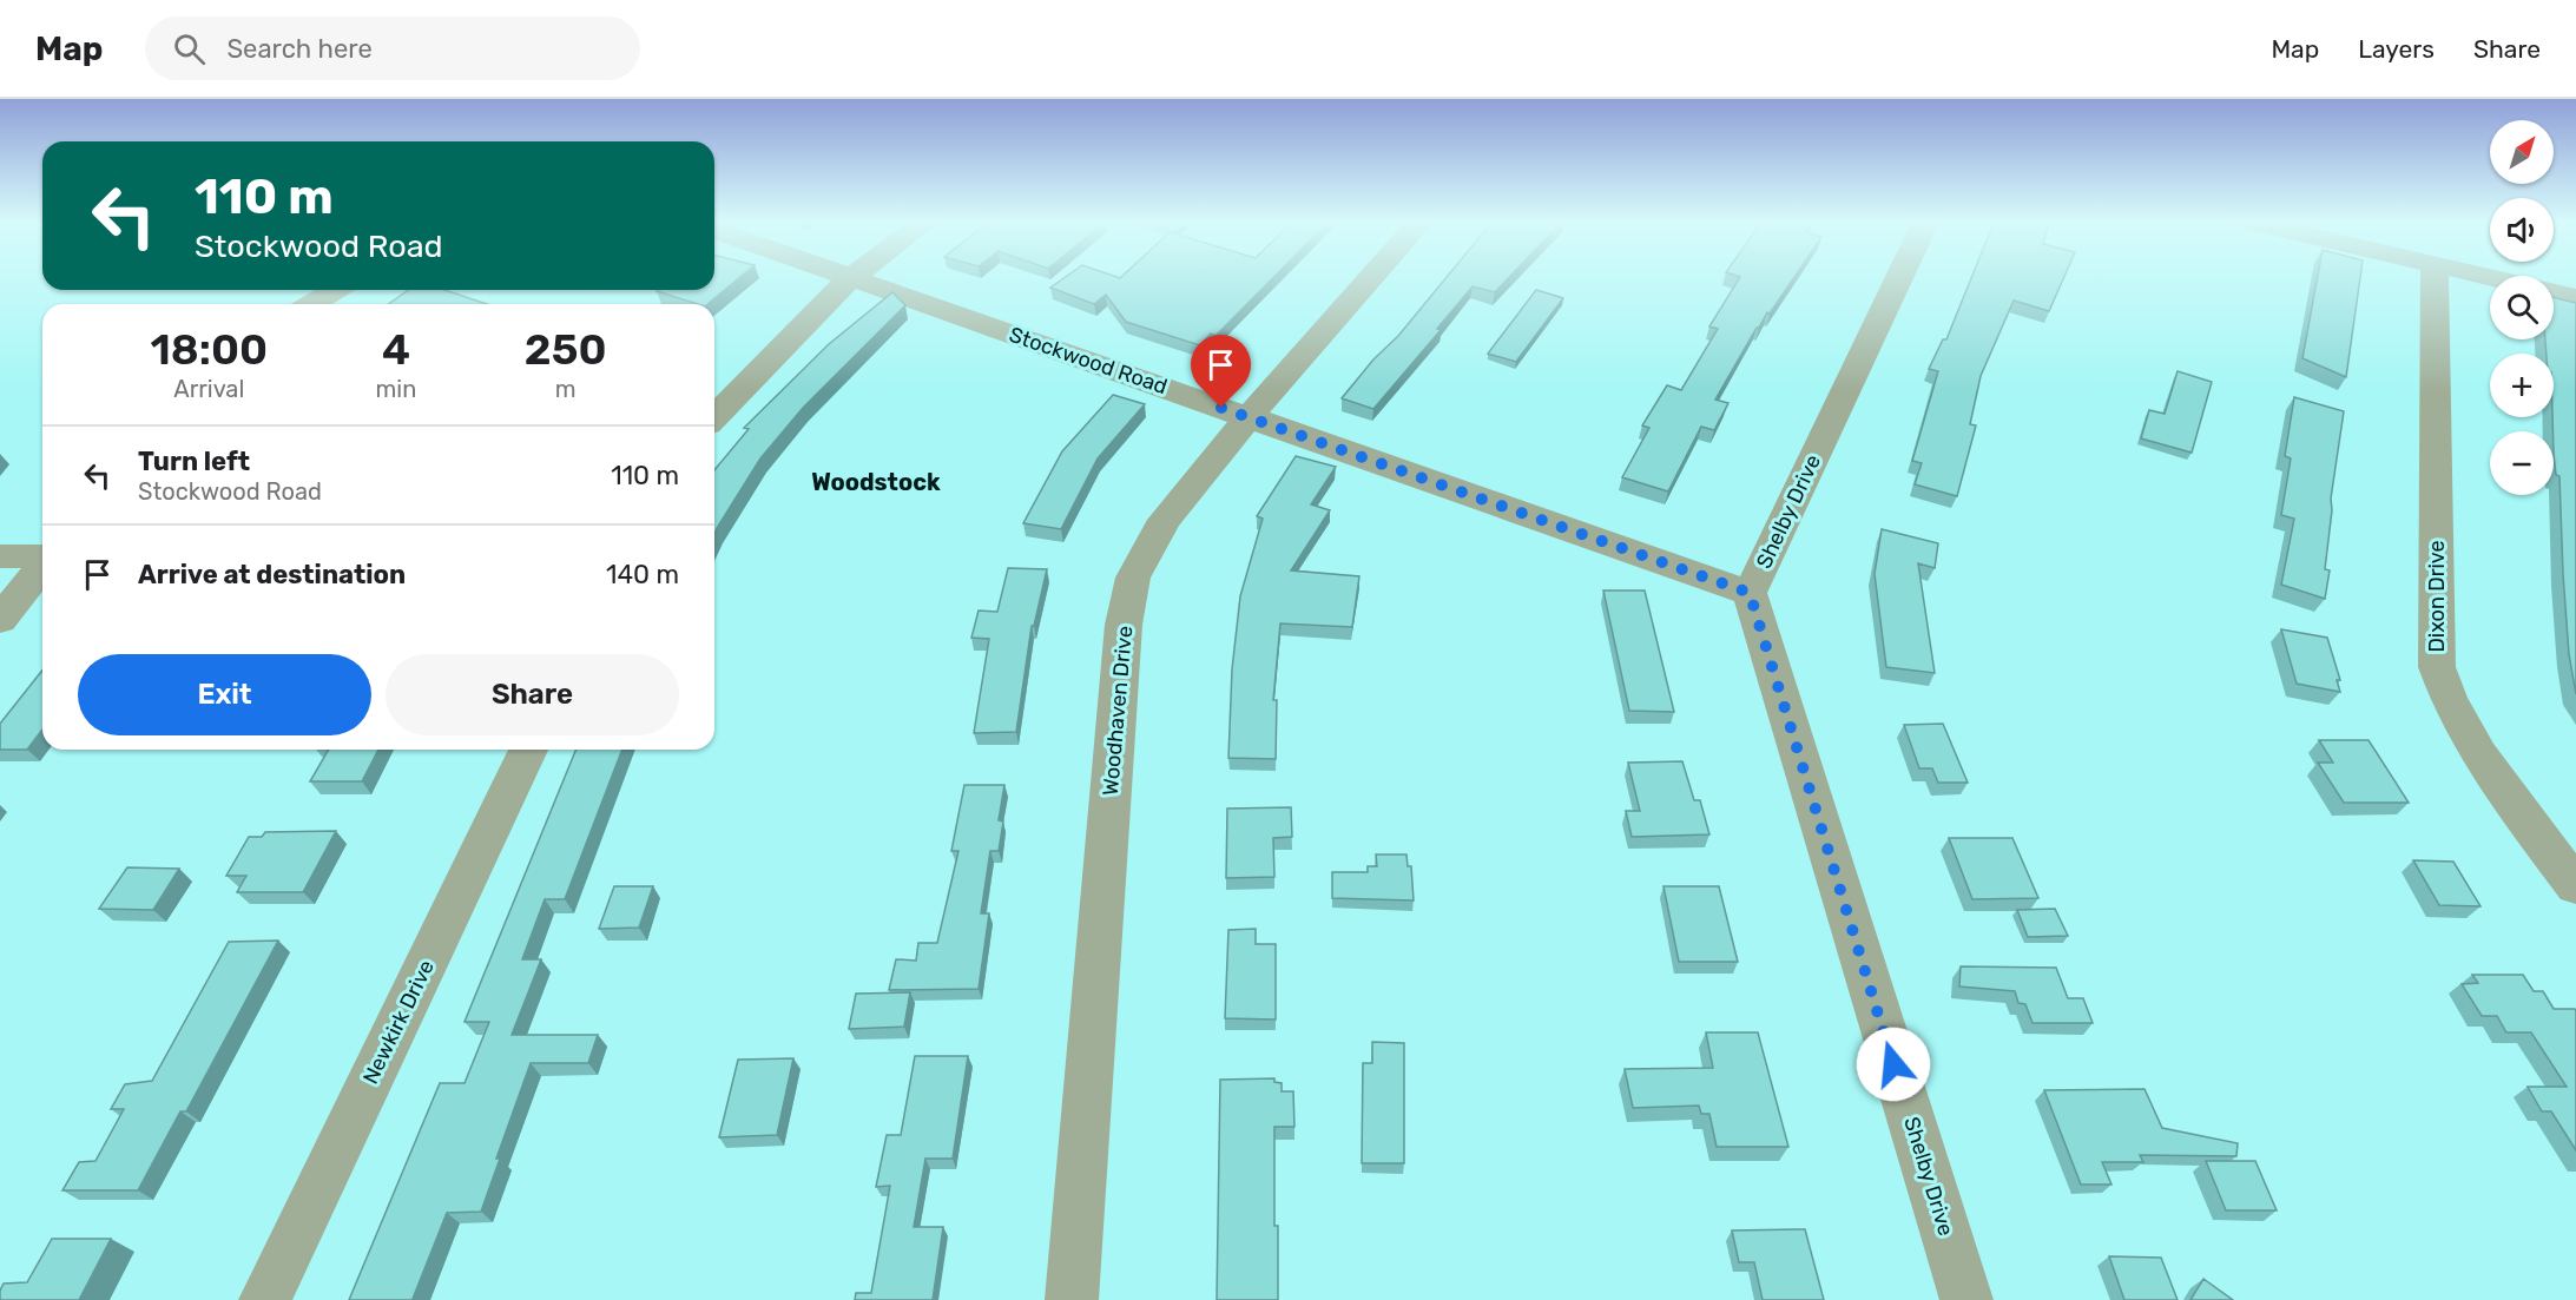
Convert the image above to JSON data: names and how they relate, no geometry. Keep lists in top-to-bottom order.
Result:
{
  "streets": {
    "street": [
      "Stockwood Road",
      "Shelby Drive",
      "Dixon Drive",
      "Woodhaven Drive",
      "Newkirk Drive"
    ]
  },
  "crossings": [
    ["Stockwood Road", "Shelby Drive"],
    ["Stockwood Road", "Woodhaven Drive"]
  ],
  "districts": ["Woodstock"],
  "north": "top right",
  "page": {
    "header": "Map",
    "search": "Search here",
    "nav": ["Map", "Layers", "Share"],
    "map_buttons": ["+", "−"],
    "turn": ["110 m", "Stockwood Road"],
    "eta": [
      "18:00",
      "Arrival",
      "4",
      "min",
      "250",
      "m"
    ],
    "list": [
      {
        "name": "Turn left",
        "note": "Stockwood Road",
        "value": "110 m"
      },
      {
        "name": "Arrive at destination",
        "value": "140 m"
      }
    ],
    "buttons": ["Exit", "Share"]
  }
}
